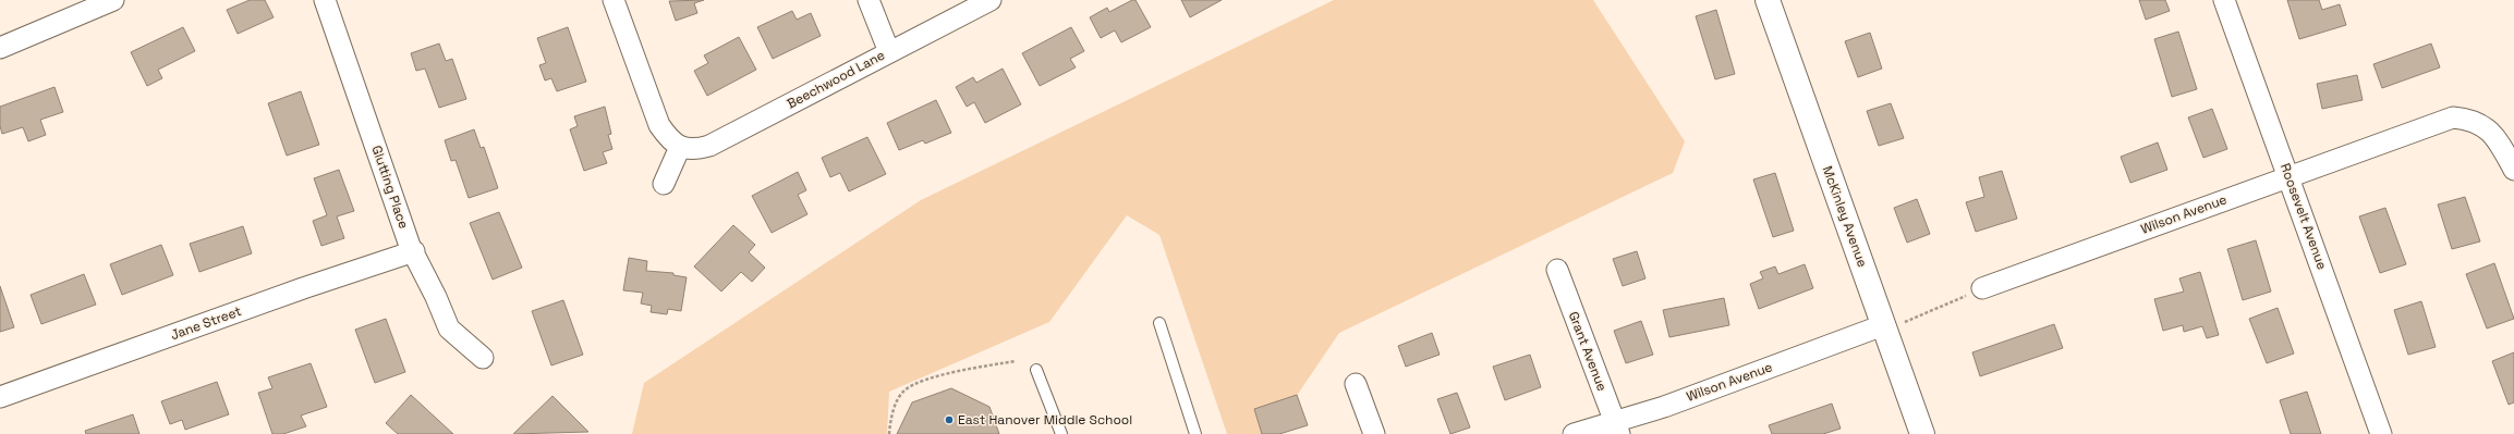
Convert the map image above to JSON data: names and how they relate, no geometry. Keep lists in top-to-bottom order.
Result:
{
  "streets": {
    "street": [
      "Beechwood Lane",
      "Glutting Place",
      "Wilson Avenue",
      "McKinley Avenue",
      "Roosevelt Avenue",
      "Jane Street",
      "Grant Avenue"
    ]
  },
  "crossings": [
    ["Glutting Place", "Jane Street"],
    ["Wilson Avenue", "McKinley Avenue"],
    ["Wilson Avenue", "Roosevelt Avenue"],
    ["Wilson Avenue", "Grant Avenue"]
  ],
  "places": ["East Hanover Middle School"]
}
